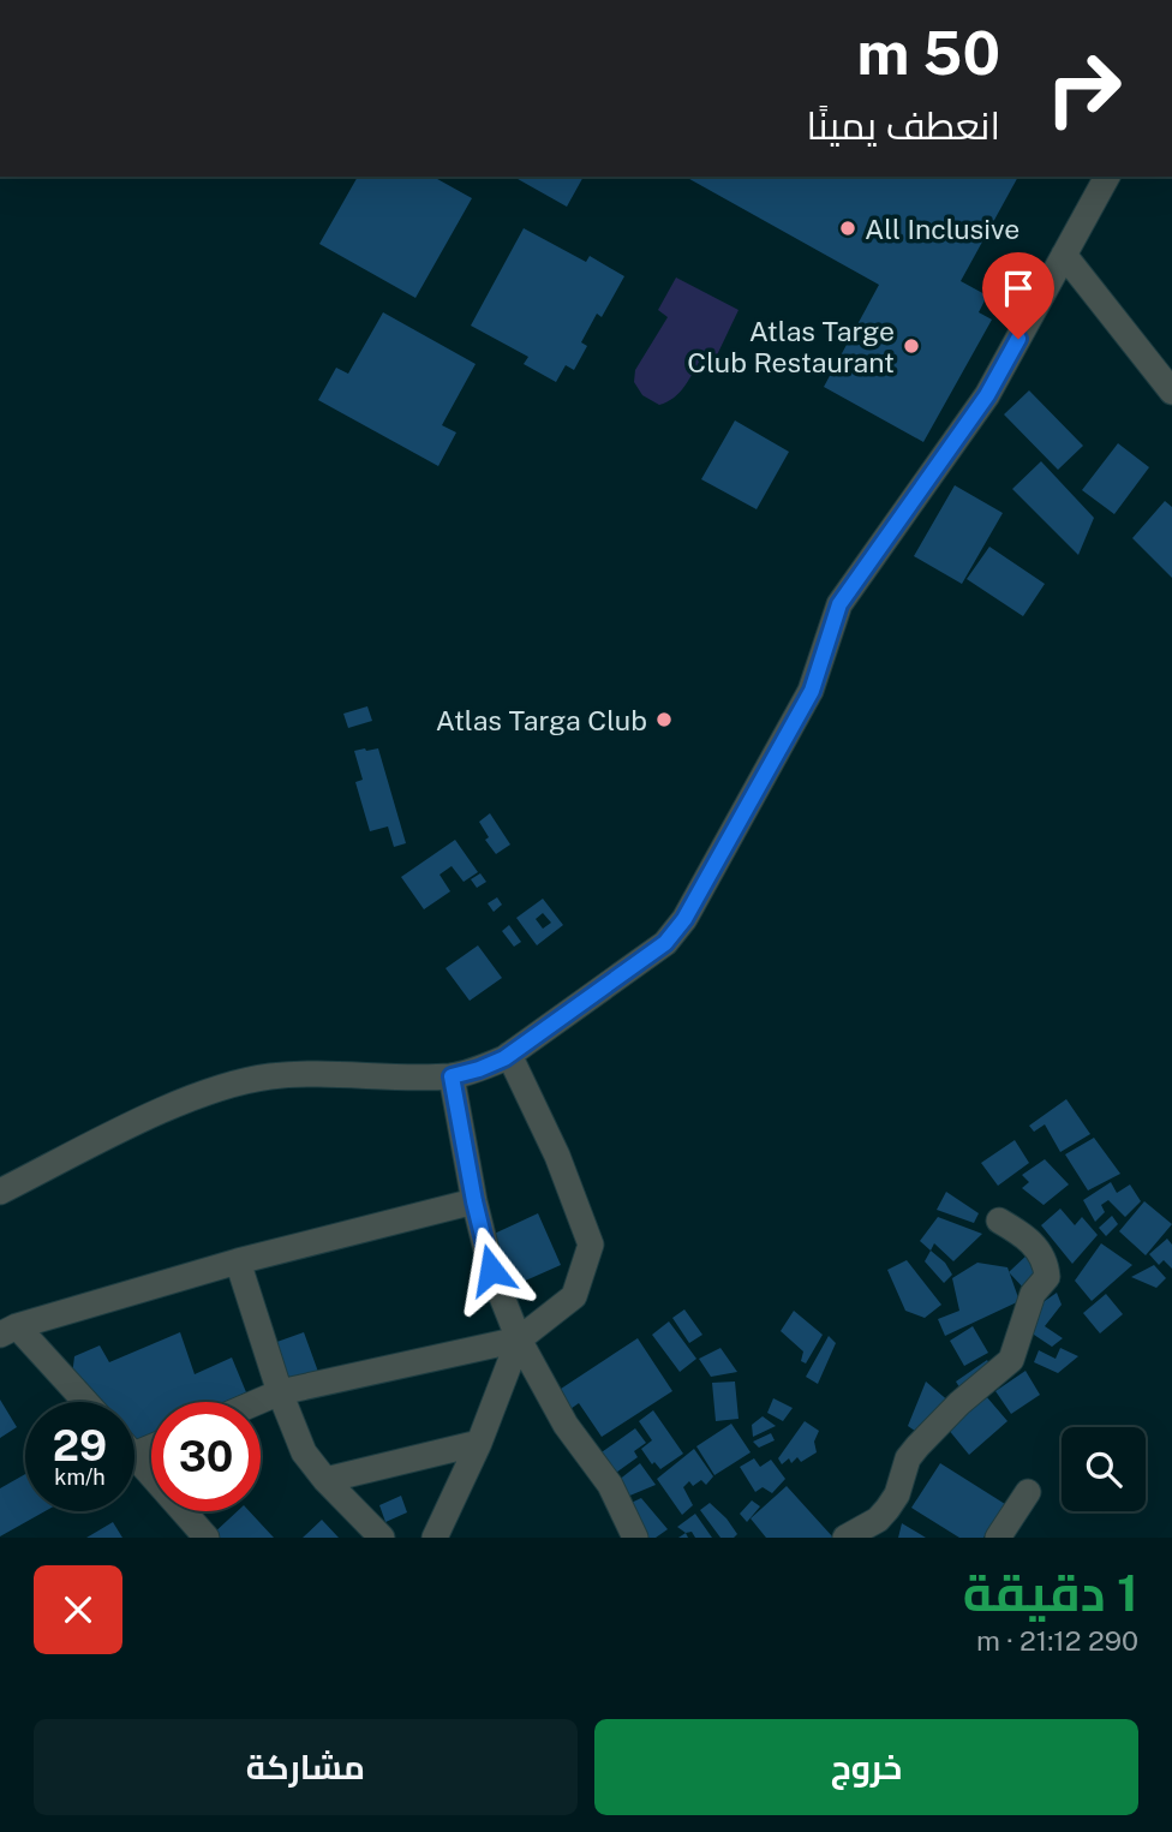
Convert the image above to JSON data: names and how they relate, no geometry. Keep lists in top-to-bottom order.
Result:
{
  "places": ["All Inclusive", "Atlas Targe Club Restaurant", "Atlas Targa Club"],
  "page": {
    "turn": ["50 m", "انعطف يمينًا"],
    "speed": "29 km/h",
    "limit": "30",
    "heading": ["1 دقيقة", "290 m · 21:12"],
    "buttons": ["خروج", "مشاركة"]
  }
}
